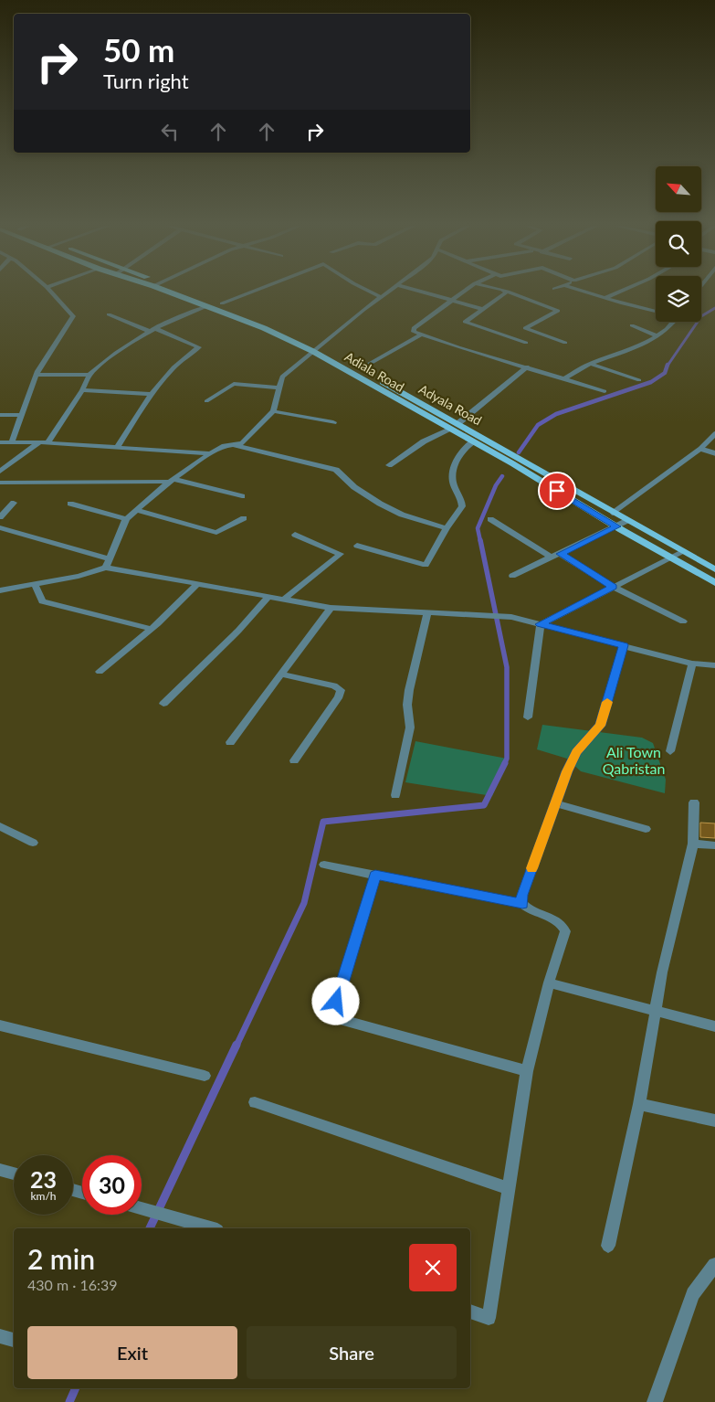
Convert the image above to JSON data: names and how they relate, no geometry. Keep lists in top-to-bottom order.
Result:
{
  "streets": {
    "main road": ["Adiala Road", "Adyala Road"]
  },
  "crossings": [
    ["Adiala Road", "Adyala Road"]
  ],
  "parks": ["Ali Town Qabristan"],
  "north": "top left",
  "page": {
    "turn": ["50 m", "Turn right"],
    "speed": "23 km/h",
    "limit": "30",
    "heading": ["2 min", "430 m · 16:39"],
    "buttons": ["Exit", "Share"]
  }
}
